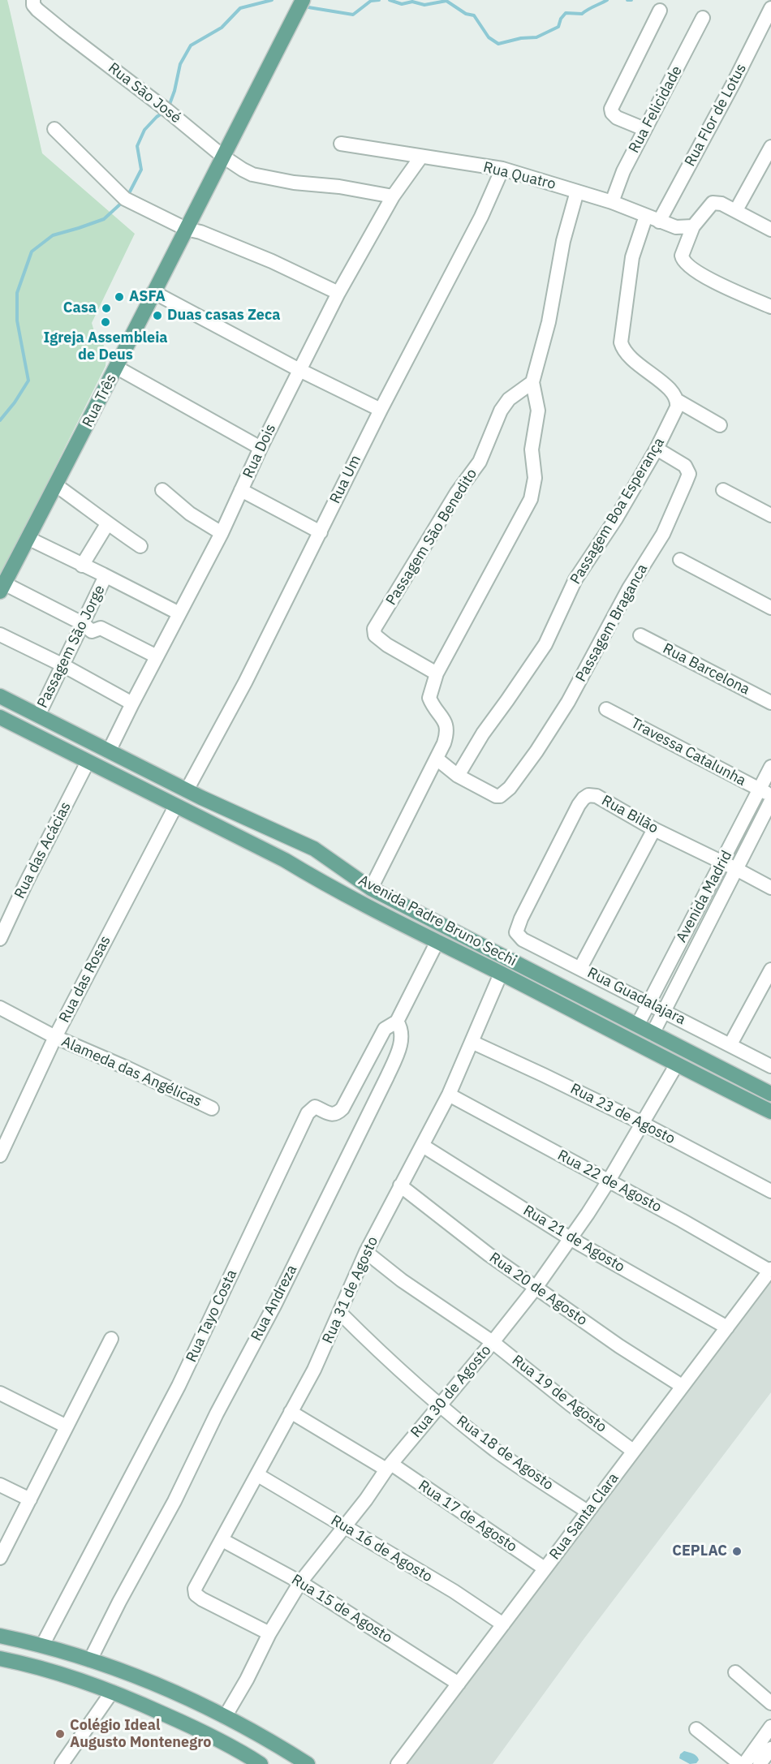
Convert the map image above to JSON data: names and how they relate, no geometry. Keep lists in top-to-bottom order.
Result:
{
  "streets": {
    "main road": ["Rua Três", "Avenida Padre Bruno Sechi"],
    "street": [
      "Rua São José",
      "Rua Felicidade",
      "Rua Flor de Lotus",
      "Rua Quatro",
      "Rua Dois",
      "Rua Um",
      "Passagem Boa Esperança",
      "Passagem São Benedito",
      "Passagem Braganca",
      "Passagem São Jorge",
      "Rua Barcelona",
      "Travessa Catalunha",
      "Rua Bilão",
      "Rua das Acácias",
      "Avenida Madrid",
      "Rua das Rosas",
      "Rua Guadalajara",
      "Alameda das Angélicas",
      "Rua 23 de Agosto",
      "Rua 22 de Agosto",
      "Rua 21 de Agosto",
      "Rua 20 de Agosto",
      "Rua 31 de Agosto",
      "Rua Andreza",
      "Rua Tayo Costa",
      "Rua 30 de Agosto",
      "Rua 19 de Agosto",
      "Rua 18 de Agosto",
      "Rua 17 de Agosto",
      "Rua Santa Clara",
      "Rua 16 de Agosto",
      "Rua 15 de Agosto"
    ]
  },
  "crossings": [
    ["Rua São José", "Rua Três"],
    ["Rua São José", "Rua Dois"],
    ["Rua Felicidade", "Rua Quatro"],
    ["Rua Flor de Lotus", "Rua Quatro"],
    ["Rua Quatro", "Rua Dois"],
    ["Rua Quatro", "Rua Um"],
    ["Rua Três", "Passagem São Jorge"],
    ["Rua Dois", "Avenida Padre Bruno Sechi"],
    ["Rua Um", "Avenida Padre Bruno Sechi"],
    ["Passagem Boa Esperança", "Passagem Braganca"],
    ["Passagem São Jorge", "Avenida Padre Bruno Sechi"],
    ["Travessa Catalunha", "Avenida Madrid"],
    ["Rua Bilão", "Avenida Madrid"],
    ["Rua Bilão", "Rua Guadalajara"],
    ["Rua das Acácias", "Avenida Padre Bruno Sechi"],
    ["Avenida Madrid", "Avenida Padre Bruno Sechi"],
    ["Avenida Madrid", "Rua Guadalajara"],
    ["Avenida Padre Bruno Sechi", "Rua das Rosas"],
    ["Avenida Padre Bruno Sechi", "Rua 31 de Agosto"],
    ["Avenida Padre Bruno Sechi", "Rua 30 de Agosto"],
    ["Rua das Rosas", "Alameda das Angélicas"],
    ["Rua 23 de Agosto", "Rua 31 de Agosto"],
    ["Rua 23 de Agosto", "Rua 30 de Agosto"],
    ["Rua 22 de Agosto", "Rua 31 de Agosto"],
    ["Rua 22 de Agosto", "Rua 30 de Agosto"],
    ["Rua 22 de Agosto", "Rua Santa Clara"],
    ["Rua 21 de Agosto", "Rua 31 de Agosto"],
    ["Rua 21 de Agosto", "Rua 30 de Agosto"],
    ["Rua 21 de Agosto", "Rua Santa Clara"],
    ["Rua 20 de Agosto", "Rua 31 de Agosto"],
    ["Rua 20 de Agosto", "Rua 30 de Agosto"],
    ["Rua 20 de Agosto", "Rua Santa Clara"],
    ["Rua 31 de Agosto", "Rua 30 de Agosto"],
    ["Rua 31 de Agosto", "Rua 19 de Agosto"],
    ["Rua 31 de Agosto", "Rua 18 de Agosto"],
    ["Rua 31 de Agosto", "Rua 17 de Agosto"],
    ["Rua 31 de Agosto", "Rua 16 de Agosto"],
    ["Rua 31 de Agosto", "Rua 15 de Agosto"],
    ["Rua Andreza", "Rua Tayo Costa"],
    ["Rua 30 de Agosto", "Rua 19 de Agosto"],
    ["Rua 30 de Agosto", "Rua 18 de Agosto"],
    ["Rua 30 de Agosto", "Rua 17 de Agosto"],
    ["Rua 30 de Agosto", "Rua 16 de Agosto"],
    ["Rua 30 de Agosto", "Rua 15 de Agosto"],
    ["Rua 19 de Agosto", "Rua Santa Clara"],
    ["Rua 18 de Agosto", "Rua Santa Clara"],
    ["Rua 17 de Agosto", "Rua Santa Clara"],
    ["Rua Santa Clara", "Rua 16 de Agosto"],
    ["Rua Santa Clara", "Rua 15 de Agosto"]
  ],
  "places": [
    "ASFA",
    "Casa",
    "Duas casas Zeca",
    "Igreja Assembleia de Deus",
    "CEPLAC",
    "Colégio Ideal Augusto Montenegro"
  ]
}
